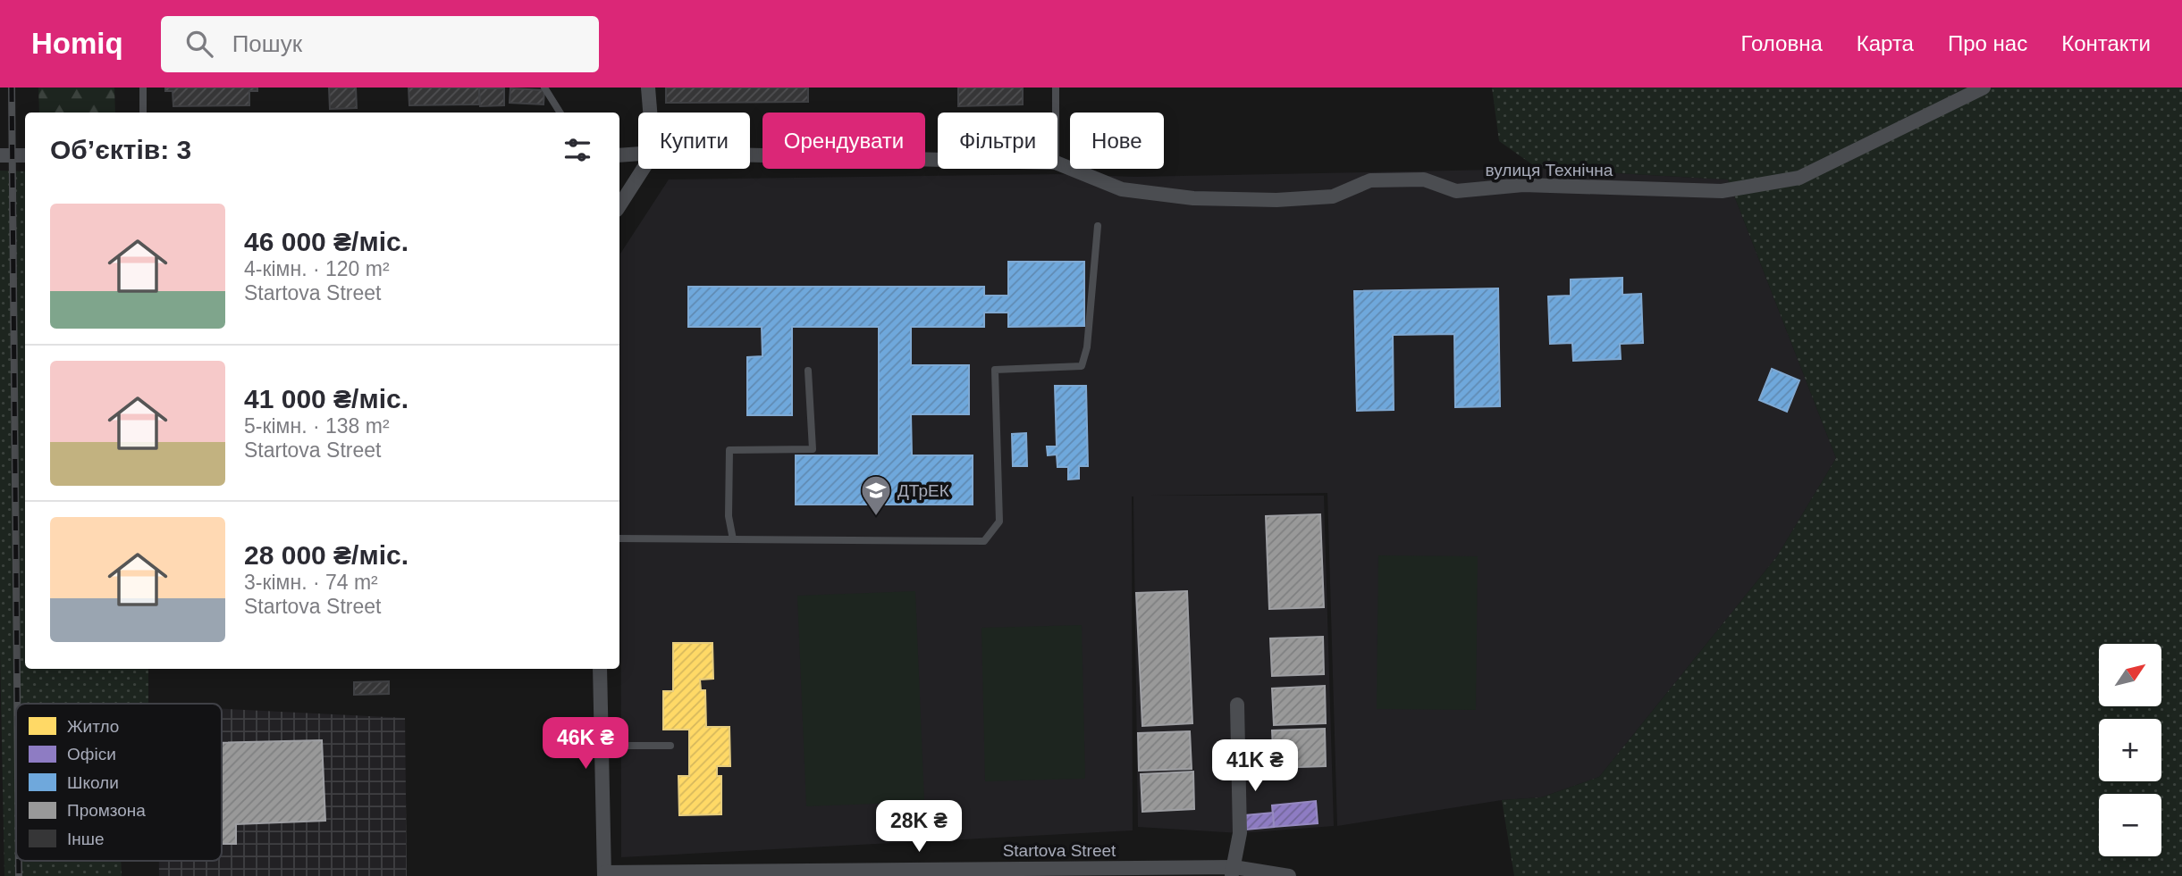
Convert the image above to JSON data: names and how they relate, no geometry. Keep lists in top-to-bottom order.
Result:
{
  "streets": {
    "street": ["вулиця Технічна", "Startova Street"]
  },
  "places": {
    "school or university": ["ДТрЕК"]
  },
  "legend": [
    "Житло",
    "Офіси",
    "Школи",
    "Промзона",
    "Інше"
  ],
  "north": "top right",
  "page": {
    "header": "Homiq",
    "search": "Пошук",
    "nav": [
      "Головна",
      "Карта",
      "Про нас",
      "Контакти"
    ],
    "chip": [
      "Купити",
      "Орендувати",
      "Фільтри",
      "Нове"
    ],
    "heading": "Об’єктів: 3",
    "list": [
      {
        "name": "46 000 ₴/міс.",
        "note": "4-кімн. · 120 m² · Startova Street"
      },
      {
        "name": "41 000 ₴/міс.",
        "note": "5-кімн. · 138 m² · Startova Street"
      },
      {
        "name": "28 000 ₴/міс.",
        "note": "3-кімн. · 74 m² · Startova Street"
      }
    ],
    "map_buttons": ["+", "−"],
    "price": ["46K ₴", "41K ₴", "28K ₴"]
  }
}
